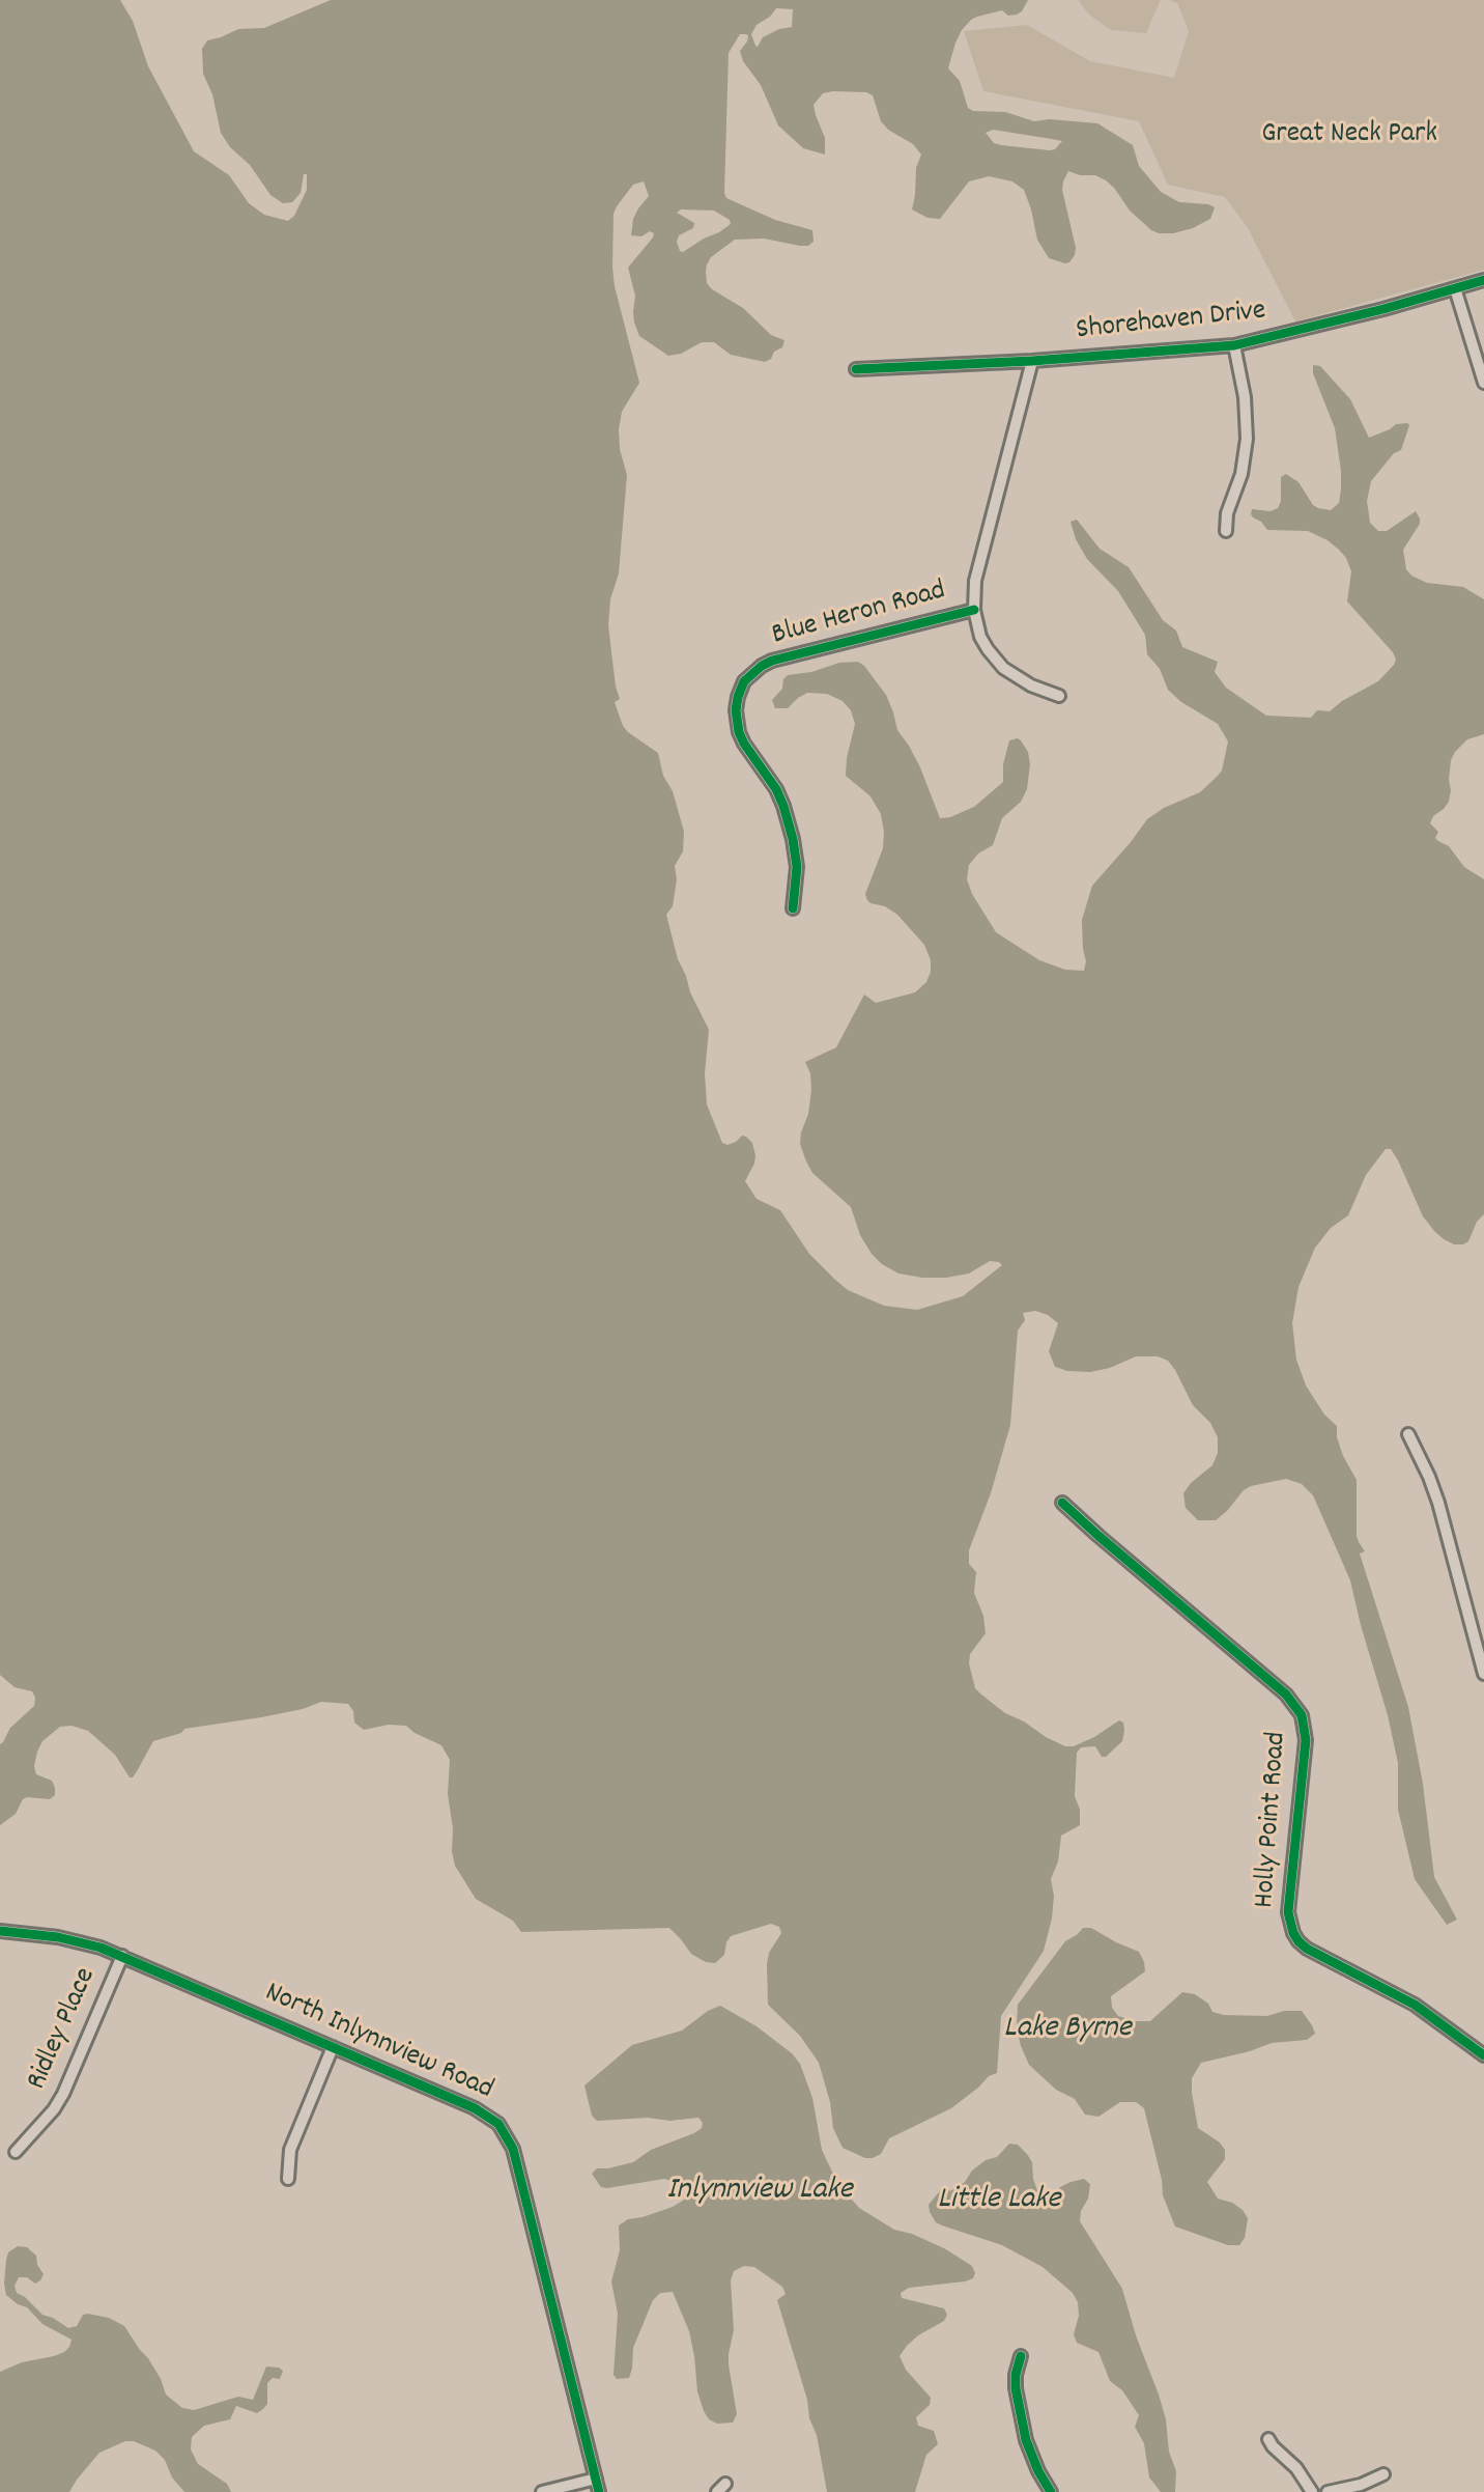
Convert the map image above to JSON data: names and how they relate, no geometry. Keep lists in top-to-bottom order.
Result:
{
  "streets": {
    "street": [
      "Shorehaven Drive",
      "Blue Heron Road",
      "Holly Point Road",
      "Ridley Place",
      "North Inlynnview Road"
    ]
  },
  "crossings": [
    ["Shorehaven Drive", "Blue Heron Road"],
    ["Ridley Place", "North Inlynnview Road"]
  ],
  "water": ["Lake Byrne", "Inlynnview Lake", "Little Lake"],
  "parks": ["Great Neck Park"]
}
